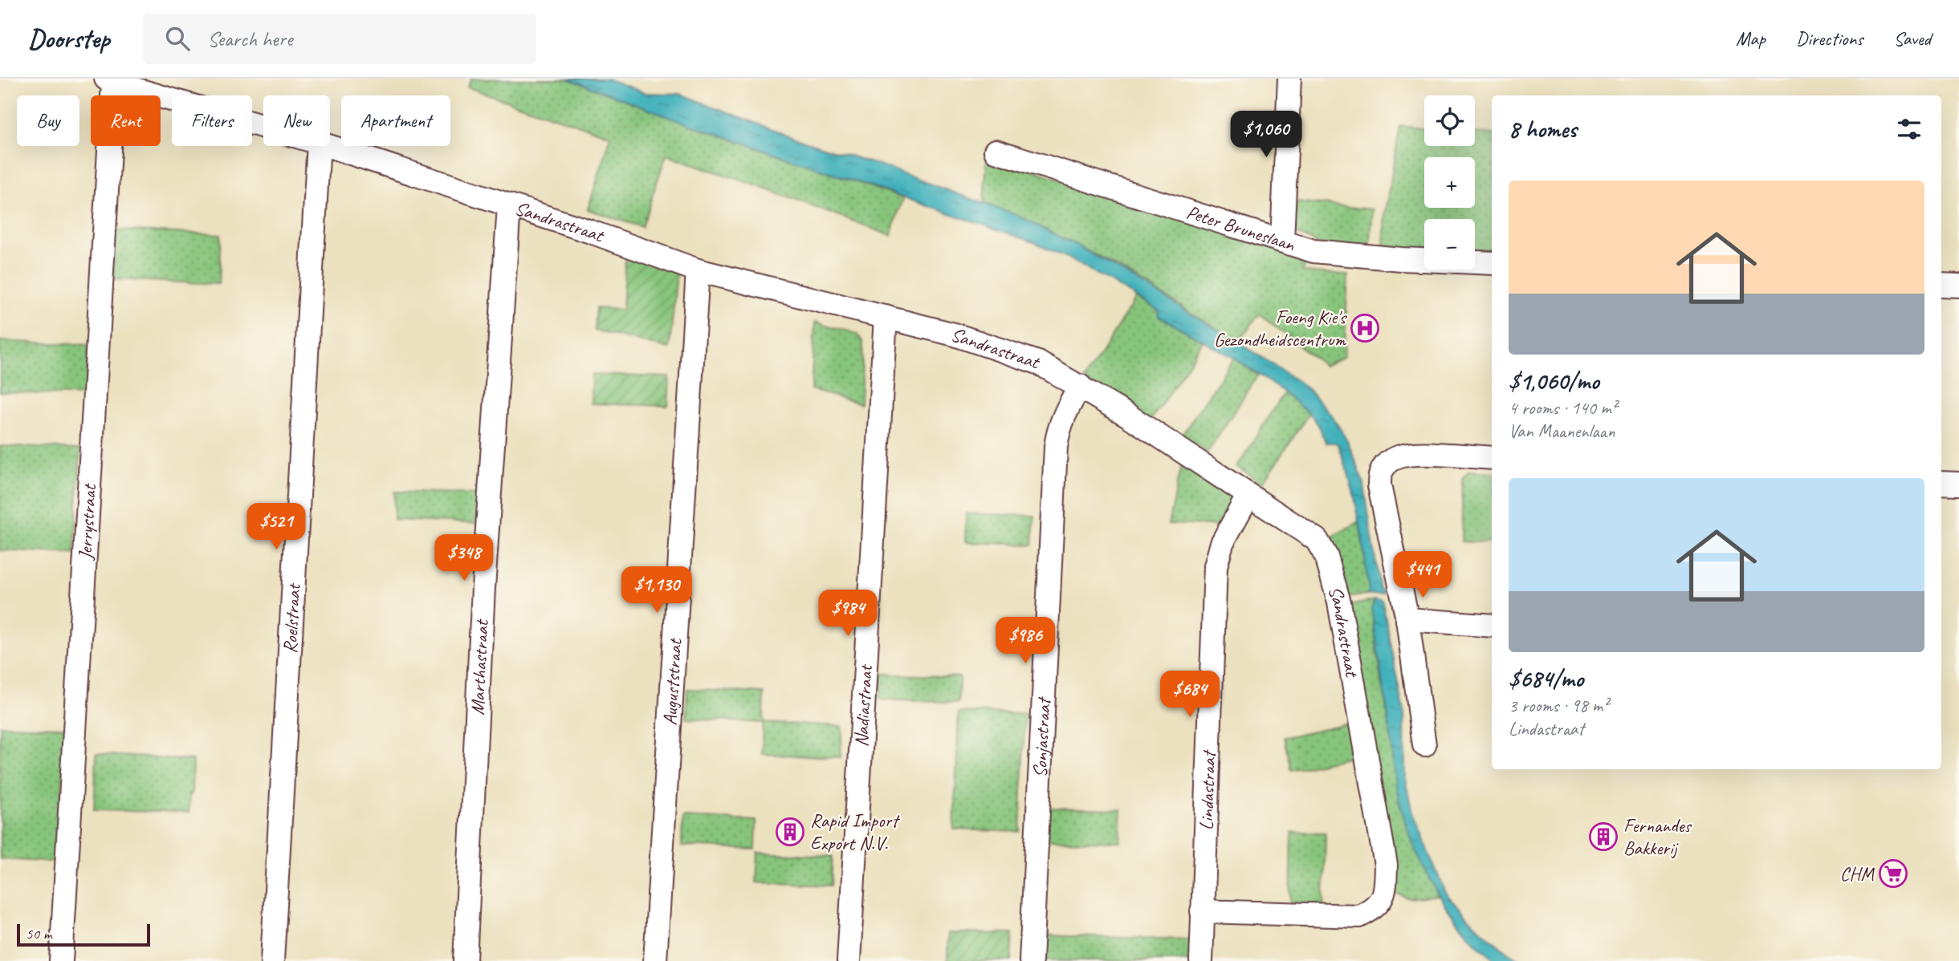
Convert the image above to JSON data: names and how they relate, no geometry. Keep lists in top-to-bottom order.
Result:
{
  "streets": {
    "street": [
      "Sandrastraat",
      "Peter Bruneslaan",
      "Jerrystraat",
      "Roelstraat",
      "Marthastraat",
      "Auguststraat",
      "Nadiastraat",
      "Sonjastraat",
      "Lindastraat"
    ]
  },
  "crossings": [
    ["Sandrastraat", "Jerrystraat"],
    ["Sandrastraat", "Marthastraat"],
    ["Sandrastraat", "Auguststraat"],
    ["Sandrastraat", "Nadiastraat"],
    ["Sandrastraat", "Sonjastraat"],
    ["Sandrastraat", "Lindastraat"]
  ],
  "places": {
    "hospital": ["Foeng Kie's Gezondheidscentrum"],
    "building": ["Rapid Import Export N.V.", "Fernandes Bakkerij"],
    "supermarket": ["CHM"]
  },
  "scale_bar": "50 m",
  "page": {
    "header": "Doorstep",
    "search": "Search here",
    "nav": ["Map", "Directions", "Saved"],
    "map_buttons": ["+", "−"],
    "chip": [
      "Buy",
      "Rent",
      "Filters",
      "New",
      "Apartment"
    ],
    "heading": "8 homes",
    "price": [
      "$1,060",
      "$521",
      "$348",
      "$441",
      "$1,130",
      "$984",
      "$986",
      "$684"
    ],
    "list": [
      {
        "name": "$1,060/mo",
        "note": "4 rooms · 140 m² · Van Maanenlaan"
      },
      {
        "name": "$684/mo",
        "note": "3 rooms · 98 m² · Lindastraat"
      }
    ],
    "scale": "50 m"
  }
}
